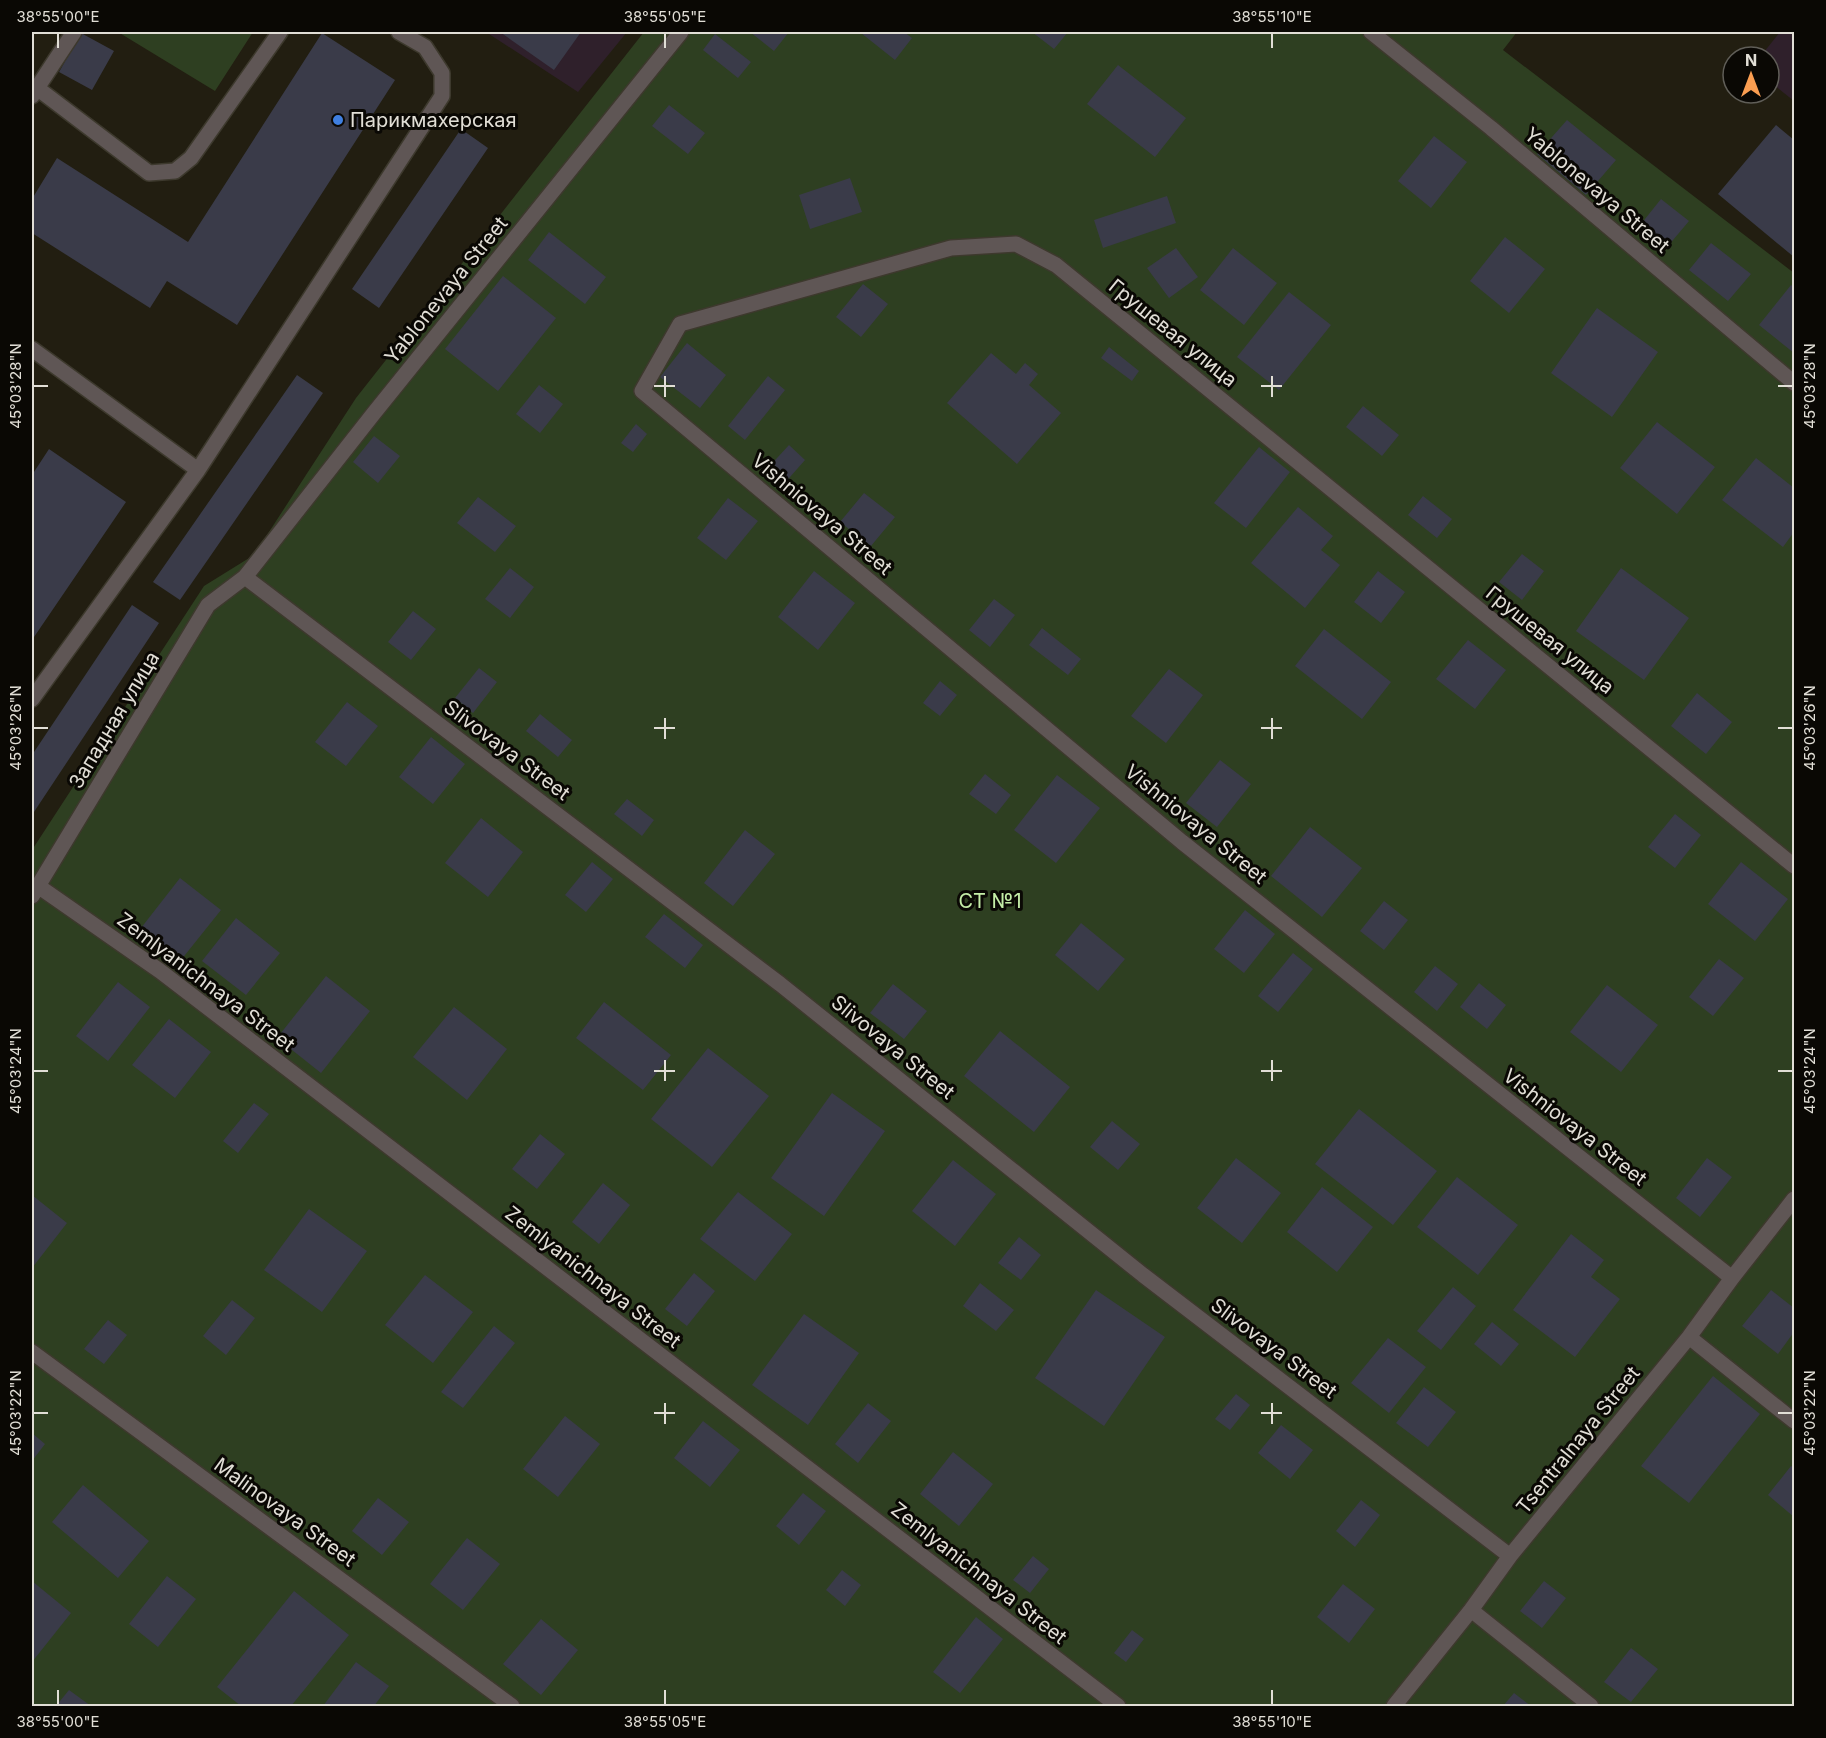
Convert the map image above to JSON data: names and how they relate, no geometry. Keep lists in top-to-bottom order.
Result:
{
  "streets": {
    "street": [
      "Yablonevaya Street",
      "Грушевая улица",
      "Vishniovaya Street",
      "Западная улица",
      "Slivovaya Street",
      "Zemlyanichnaya Street",
      "Tsentralnaya Street",
      "Malinovaya Street"
    ]
  },
  "crossings": [
    ["Yablonevaya Street", "Западная улица"],
    ["Yablonevaya Street", "Slivovaya Street"],
    ["Грушевая улица", "Vishniovaya Street"],
    ["Vishniovaya Street", "Tsentralnaya Street"],
    ["Западная улица", "Slivovaya Street"],
    ["Западная улица", "Zemlyanichnaya Street"],
    ["Slivovaya Street", "Tsentralnaya Street"]
  ],
  "parks": ["СТ №1"],
  "places": ["Парикмахерская"],
  "north": "top",
  "coordinates": [
    "38°55'00\"E",
    "38°55'05\"E",
    "38°55'10\"E",
    "45°03'28\"N",
    "45°03'26\"N",
    "45°03'24\"N",
    "45°03'22\"N"
  ]
}
